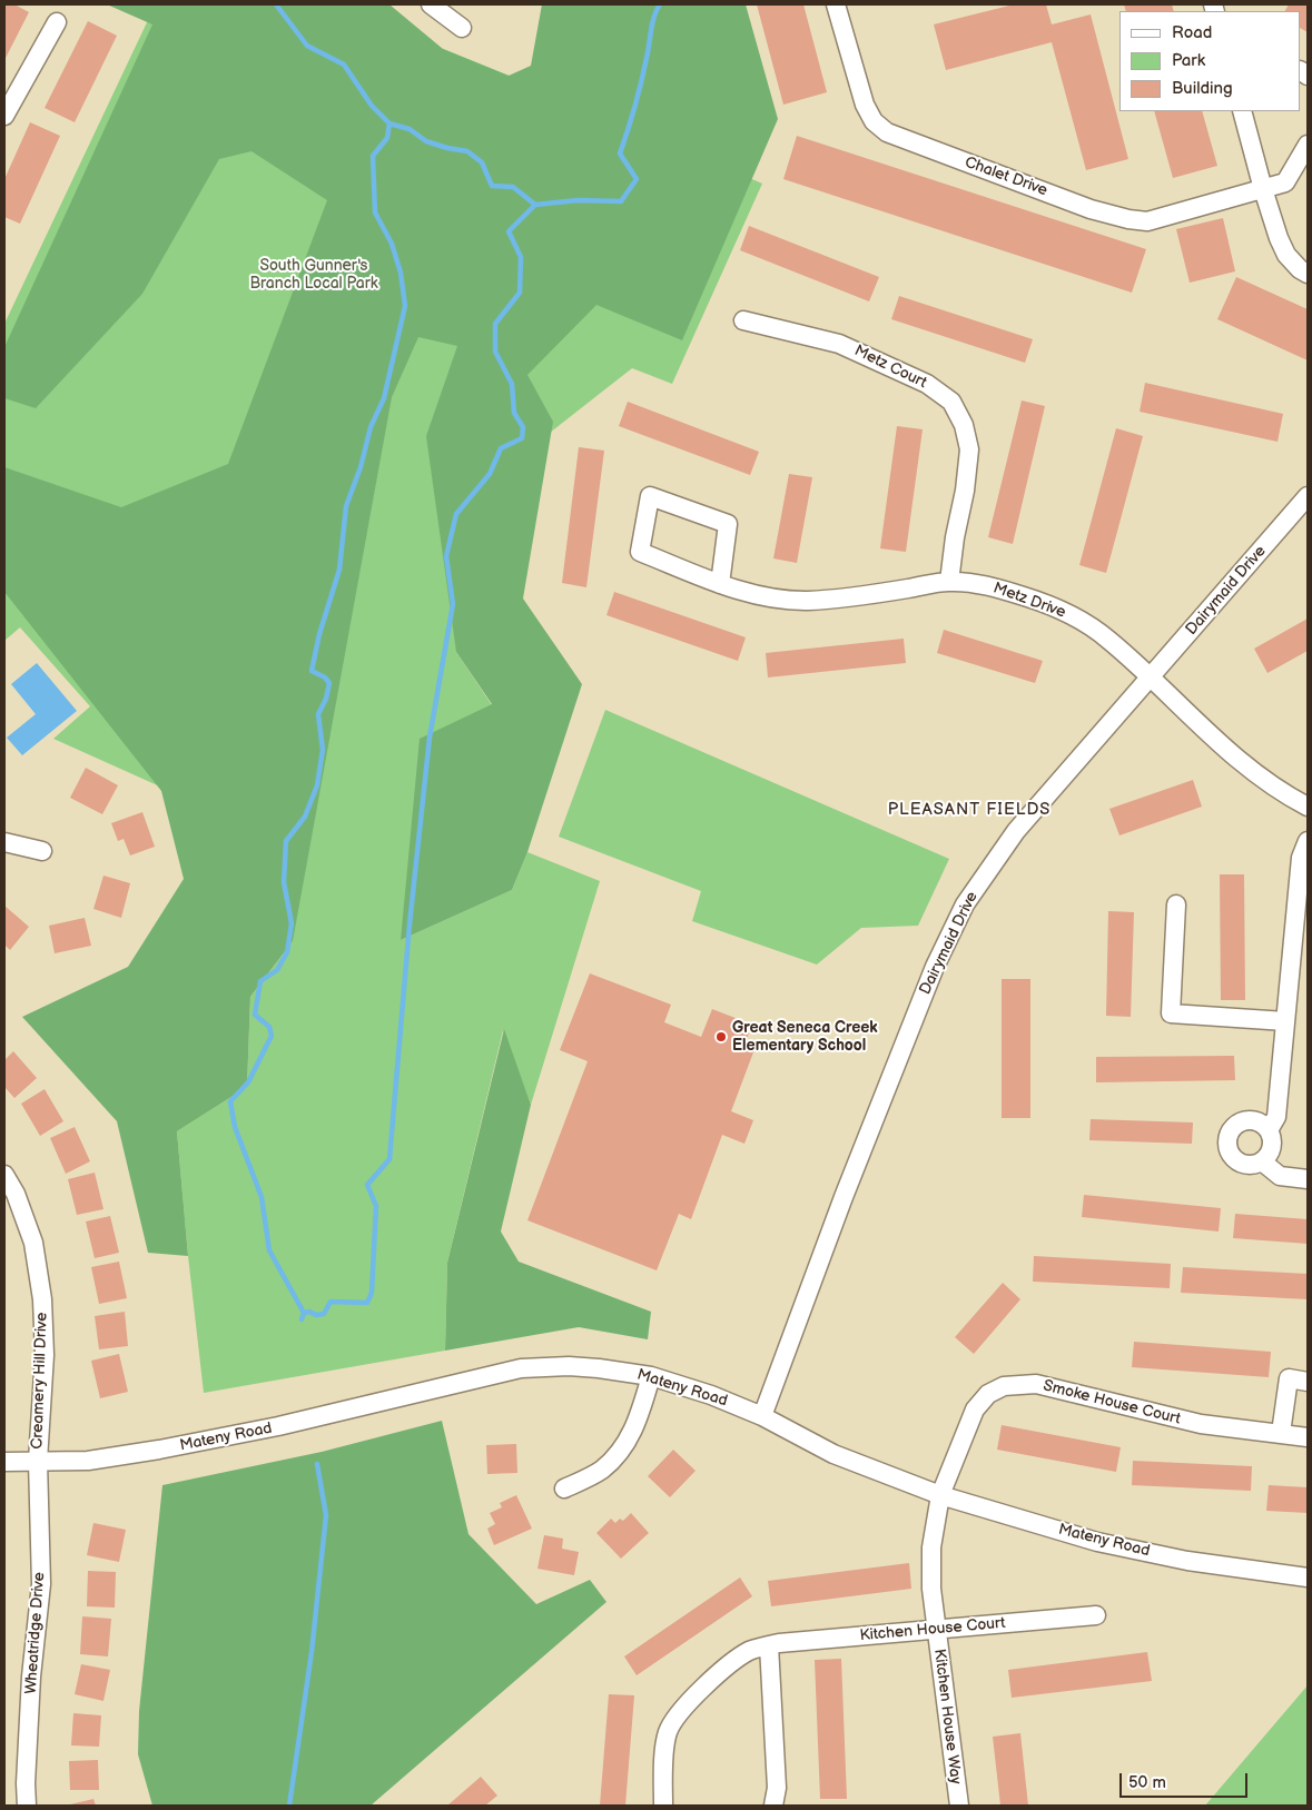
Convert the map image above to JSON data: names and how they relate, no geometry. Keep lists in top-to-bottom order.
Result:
{
  "streets": {
    "street": [
      "Chalet Drive",
      "Metz Court",
      "Dairymaid Drive",
      "Metz Drive",
      "Creamery Hill Drive",
      "Mateny Road",
      "Smoke House Court",
      "Kitchen House Court",
      "Wheatridge Drive",
      "Kitchen House Way"
    ]
  },
  "crossings": [
    ["Metz Court", "Metz Drive"],
    ["Dairymaid Drive", "Metz Drive"],
    ["Dairymaid Drive", "Mateny Road"],
    ["Creamery Hill Drive", "Mateny Road"],
    ["Creamery Hill Drive", "Wheatridge Drive"],
    ["Mateny Road", "Smoke House Court"],
    ["Mateny Road", "Wheatridge Drive"],
    ["Mateny Road", "Kitchen House Way"],
    ["Smoke House Court", "Kitchen House Way"],
    ["Kitchen House Court", "Kitchen House Way"]
  ],
  "districts": ["PLEASANT FIELDS"],
  "parks": ["South Gunner's Branch Local Park"],
  "places": ["Great Seneca Creek Elementary School"],
  "legend": ["Road", "Park", "Building"],
  "scale_bar": "50 m"
}
